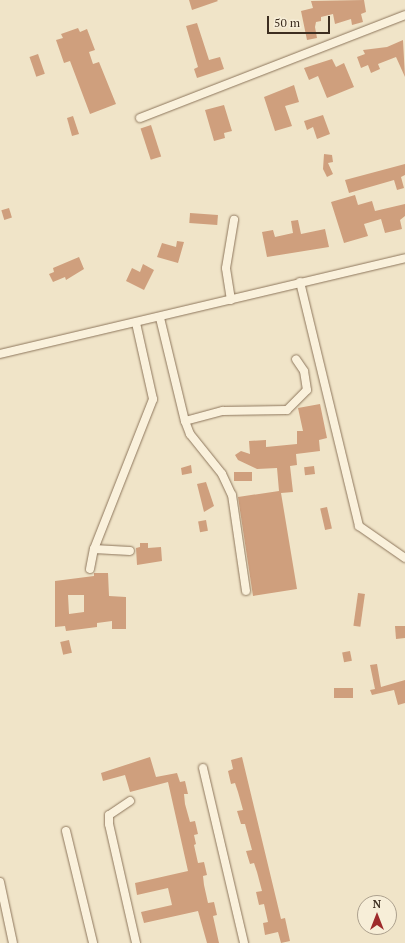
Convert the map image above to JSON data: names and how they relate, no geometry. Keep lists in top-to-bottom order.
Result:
{
  "scale_bar": "50 m",
  "north": "top"
}
